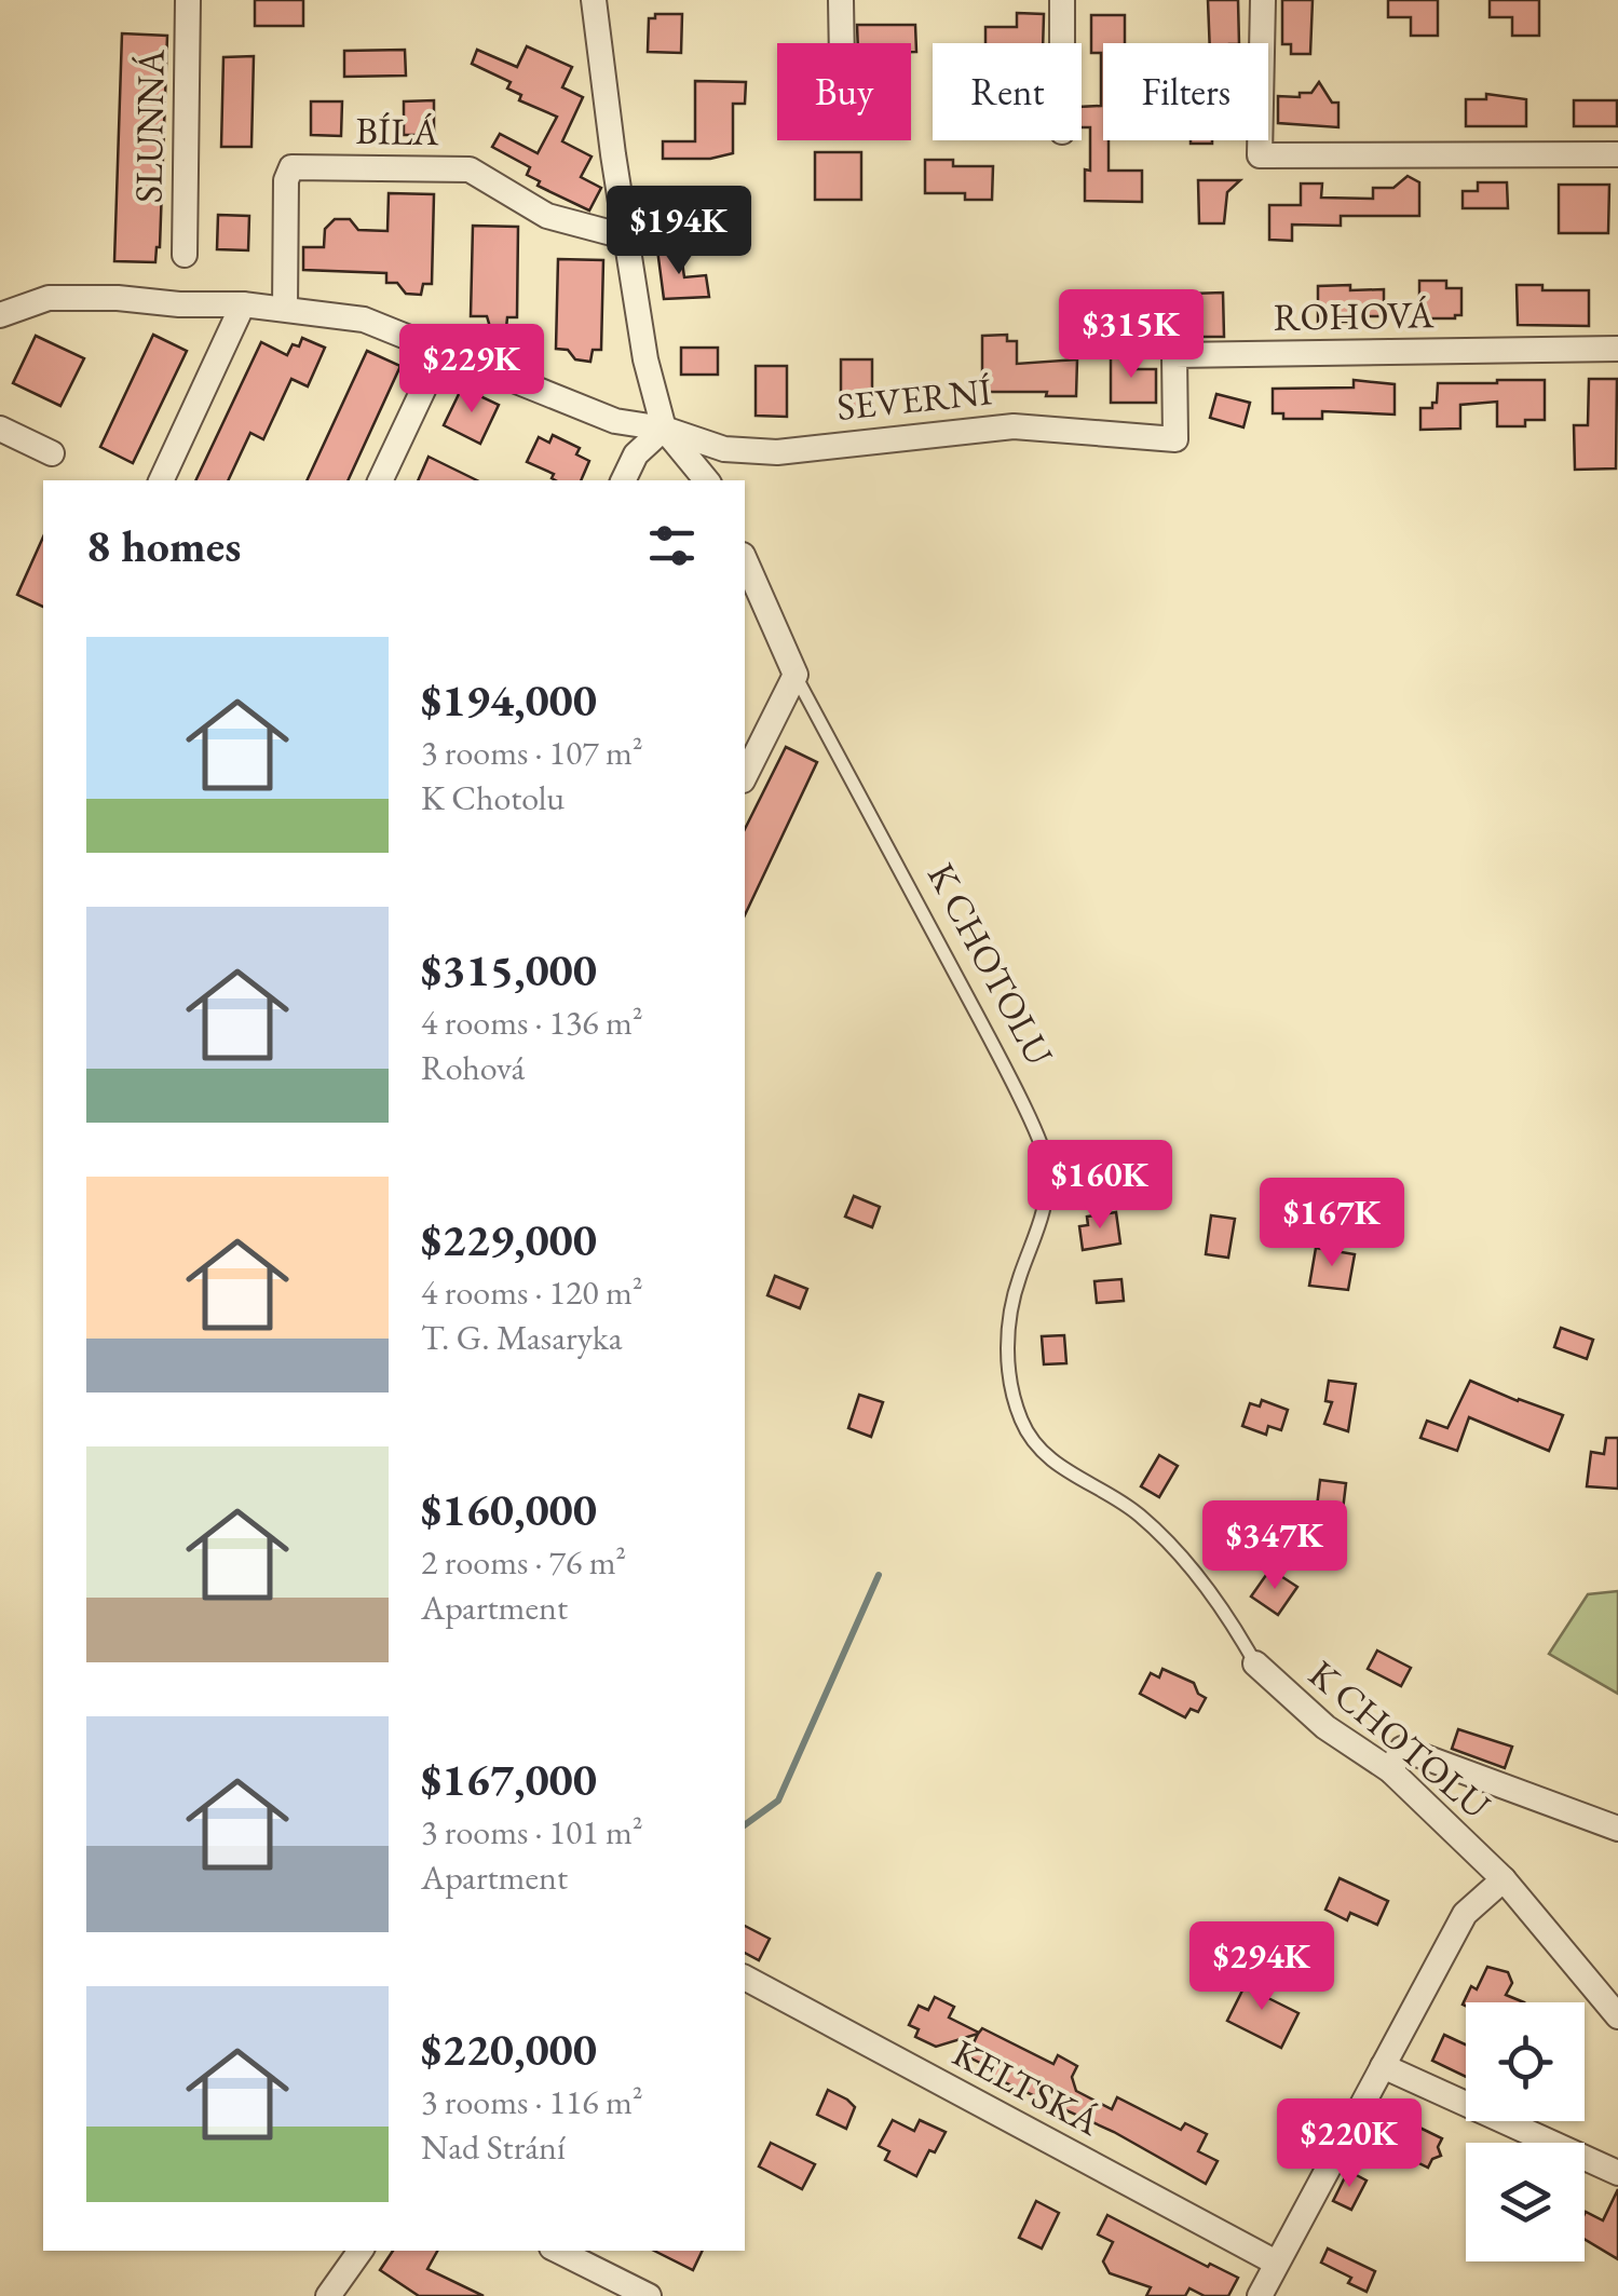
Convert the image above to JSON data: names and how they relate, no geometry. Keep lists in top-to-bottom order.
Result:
{
  "streets": {
    "street": [
      "SLUNNÁ",
      "BÍLÁ",
      "ROHOVÁ",
      "SEVERNÍ",
      "K CHOTOLU",
      "KELTSKÁ"
    ]
  },
  "crossings": [
    ["BÍLÁ", "SEVERNÍ"],
    ["ROHOVÁ", "SEVERNÍ"]
  ],
  "page": {
    "chip": ["Buy", "Rent", "Filters"],
    "price": [
      "$194K",
      "$315K",
      "$229K",
      "$160K",
      "$167K",
      "$347K",
      "$294K",
      "$220K"
    ],
    "heading": "8 homes",
    "list": [
      {
        "name": "$194,000",
        "note": "3 rooms · 107 m² · K Chotolu"
      },
      {
        "name": "$315,000",
        "note": "4 rooms · 136 m² · Rohová"
      },
      {
        "name": "$229,000",
        "note": "4 rooms · 120 m² · T. G. Masaryka"
      },
      {
        "name": "$160,000",
        "note": "2 rooms · 76 m² · Apartment"
      },
      {
        "name": "$167,000",
        "note": "3 rooms · 101 m² · Apartment"
      },
      {
        "name": "$220,000",
        "note": "3 rooms · 116 m² · Nad Strání"
      }
    ]
  }
}
